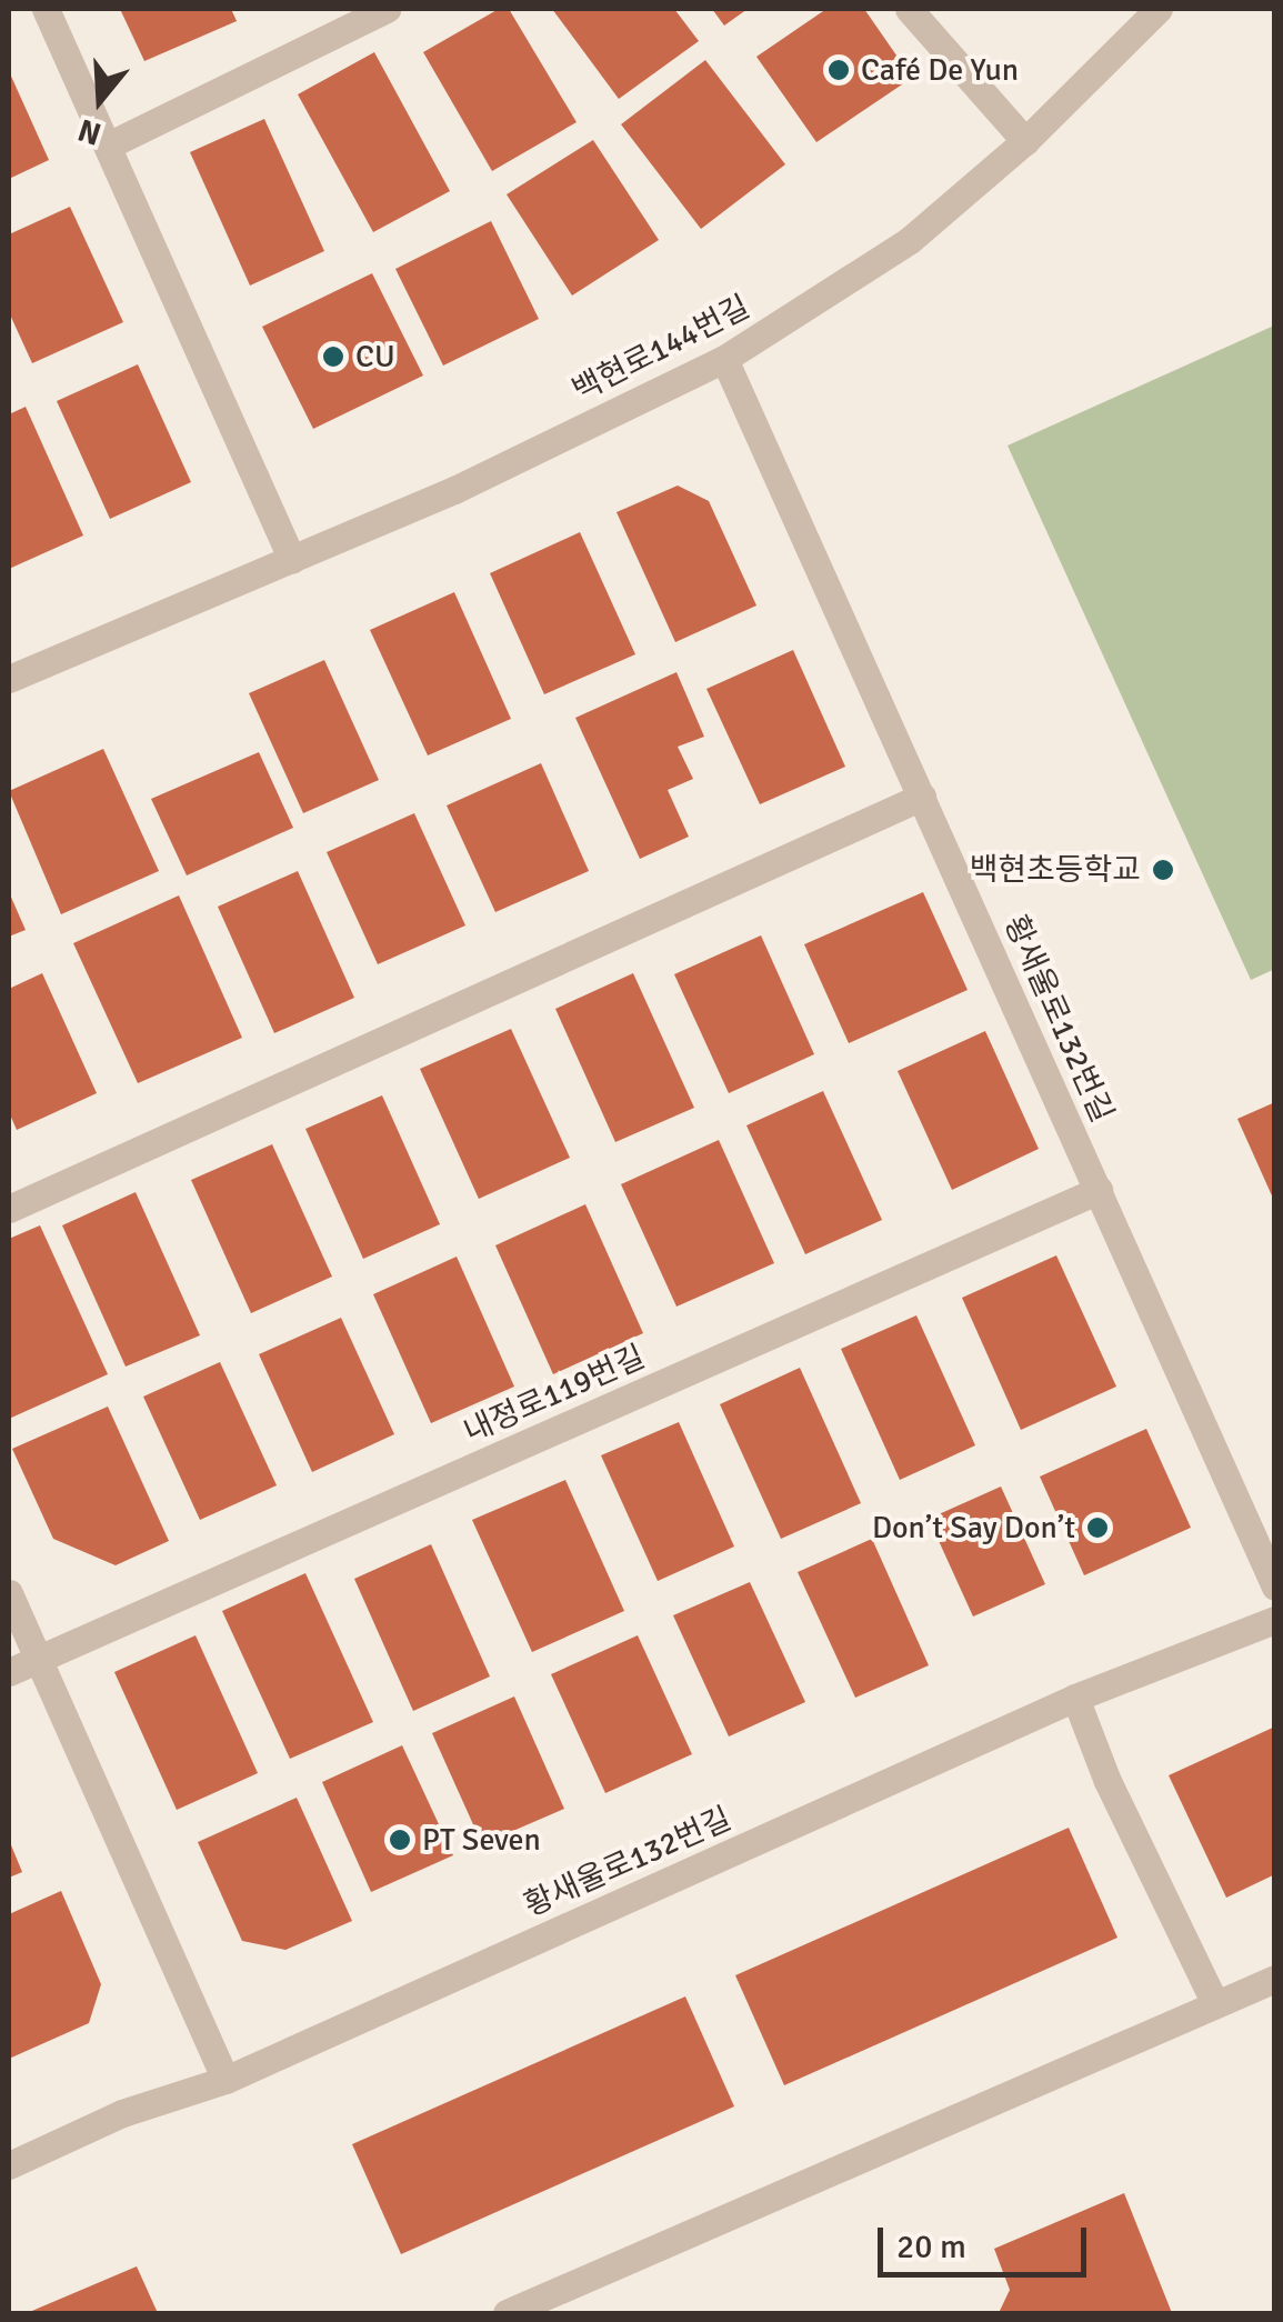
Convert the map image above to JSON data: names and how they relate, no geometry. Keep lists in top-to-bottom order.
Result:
{
  "streets": {
    "street": ["백현로144번길", "황새울로132번길", "내정로119번길"]
  },
  "crossings": [
    ["백현로144번길", "황새울로132번길"],
    ["황새울로132번길", "내정로119번길"]
  ],
  "places": [
    "Café De Yun",
    "CU",
    "백현초등학교",
    "Don’t Say Don’t",
    "PT Seven"
  ],
  "scale_bar": "20 m",
  "north": "bottom"
}
